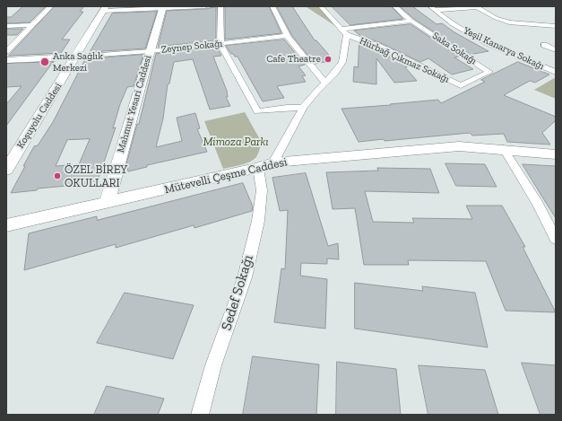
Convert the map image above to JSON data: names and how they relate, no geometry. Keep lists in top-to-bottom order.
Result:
{
  "streets": {
    "street": [
      "Zeynep Sokağı",
      "Saka Sokağı",
      "Yeşil Kanarya Sokağı",
      "Hürbağ Çıkmaz Sokağı",
      "Mahmut Yesari Caddesi",
      "Koşuyolu Caddesi",
      "Mütevelli Çeşme Caddesi",
      "Sedef Sokağı"
    ]
  },
  "crossings": [
    ["Zeynep Sokağı", "Mahmut Yesari Caddesi"],
    ["Zeynep Sokağı", "Koşuyolu Caddesi"],
    ["Saka Sokağı", "Hürbağ Çıkmaz Sokağı"],
    ["Mahmut Yesari Caddesi", "Mütevelli Çeşme Caddesi"],
    ["Mütevelli Çeşme Caddesi", "Sedef Sokağı"]
  ],
  "parks": ["Mimoza Parkı"],
  "places": ["Cafe Theatre", "Anka Sağlık Merkezi", "ÖZEL BİREY OKULLARI"]
}
